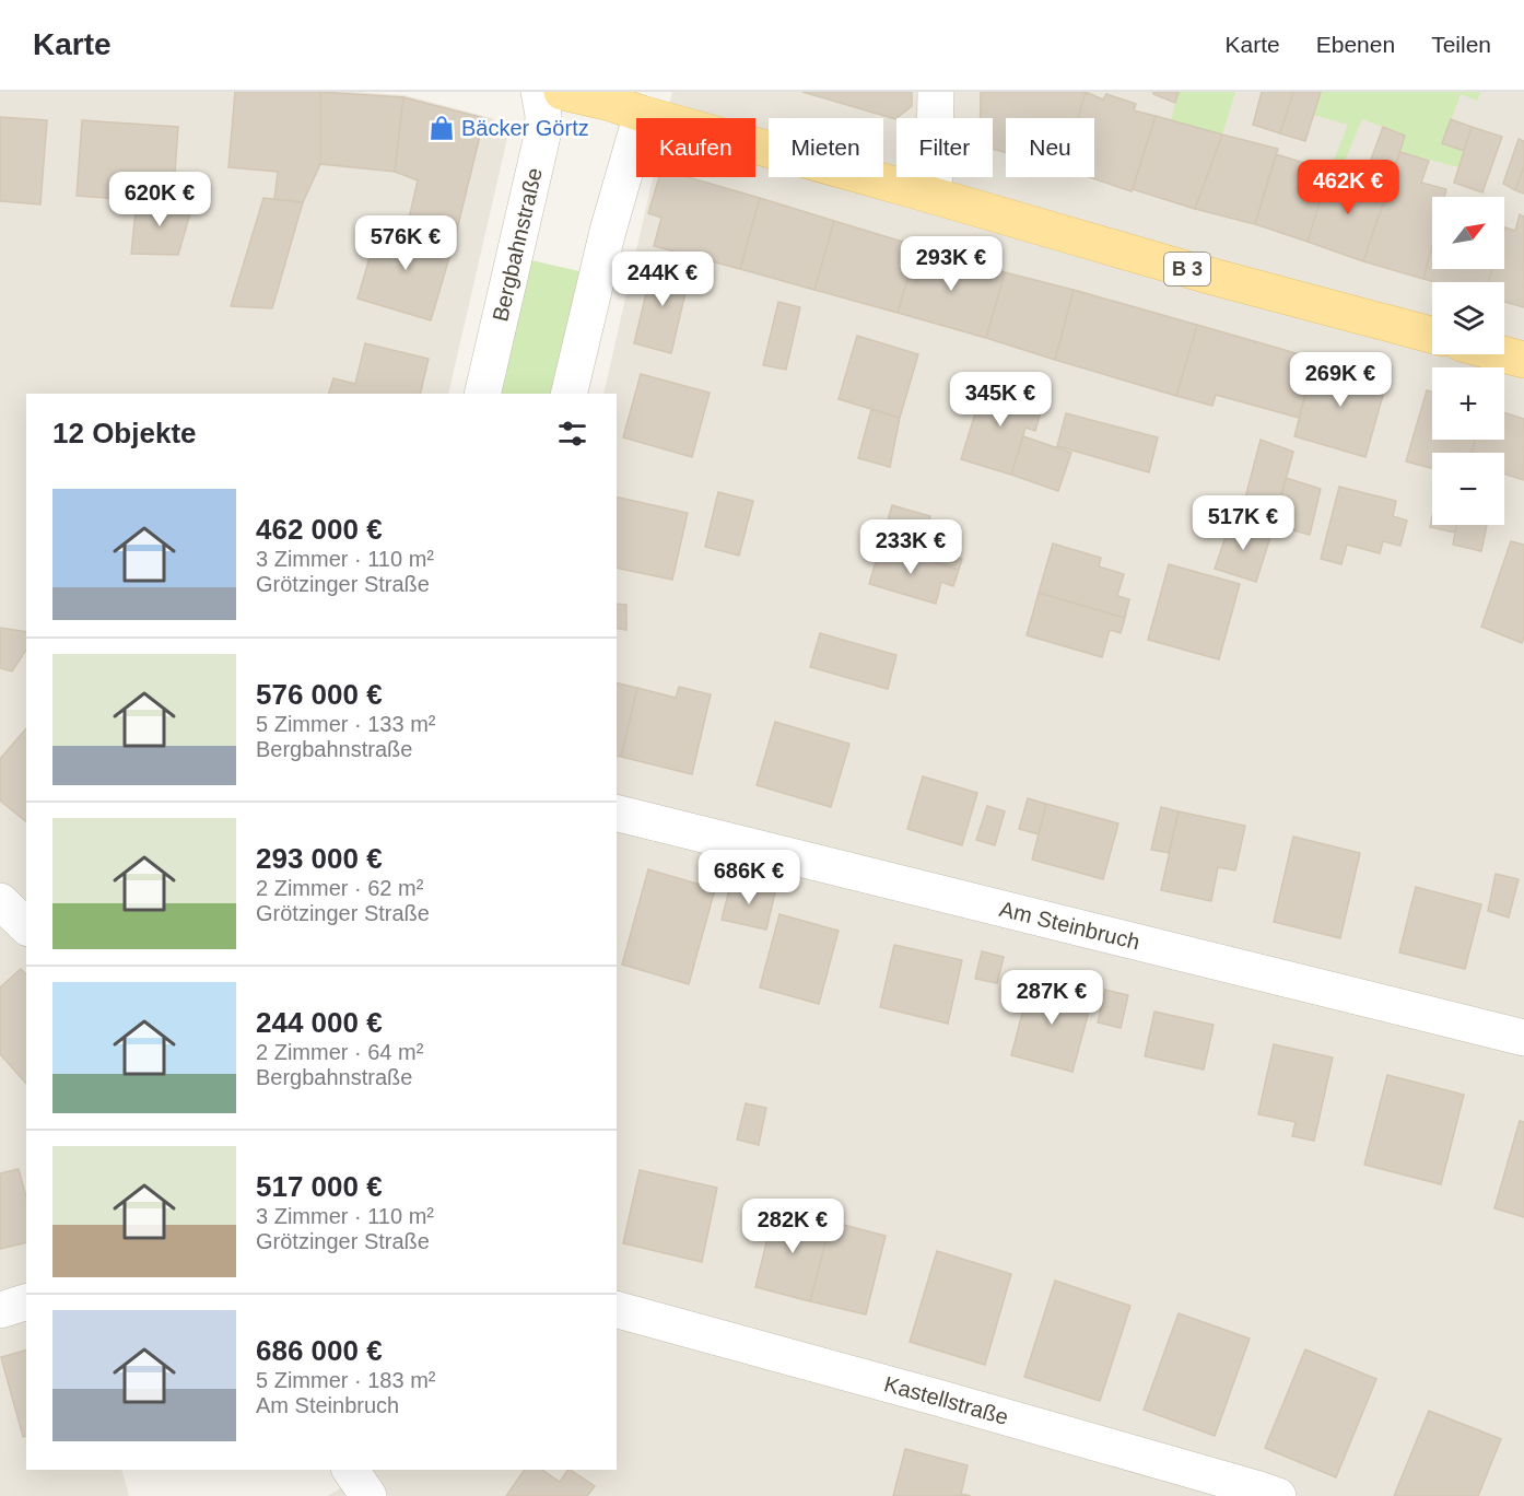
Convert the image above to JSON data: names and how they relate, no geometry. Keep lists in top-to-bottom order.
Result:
{
  "streets": {
    "main road": ["B 3"],
    "street": ["Bergbahnstraße", "Am Steinbruch", "Kastellstraße"]
  },
  "places": {
    "shop": ["Bäcker Görtz"]
  },
  "north": "top right",
  "page": {
    "header": "Karte",
    "nav": ["Karte", "Ebenen", "Teilen"],
    "chip": [
      "Kaufen",
      "Mieten",
      "Filter",
      "Neu"
    ],
    "price": [
      "462K €",
      "620K €",
      "576K €",
      "293K €",
      "244K €",
      "269K €",
      "345K €",
      "517K €",
      "233K €",
      "686K €",
      "287K €",
      "282K €"
    ],
    "map_buttons": ["+", "−"],
    "heading": "12 Objekte",
    "list": [
      {
        "name": "462 000 €",
        "note": "3 Zimmer · 110 m² · Grötzinger Straße"
      },
      {
        "name": "576 000 €",
        "note": "5 Zimmer · 133 m² · Bergbahnstraße"
      },
      {
        "name": "293 000 €",
        "note": "2 Zimmer · 62 m² · Grötzinger Straße"
      },
      {
        "name": "244 000 €",
        "note": "2 Zimmer · 64 m² · Bergbahnstraße"
      },
      {
        "name": "517 000 €",
        "note": "3 Zimmer · 110 m² · Grötzinger Straße"
      },
      {
        "name": "686 000 €",
        "note": "5 Zimmer · 183 m² · Am Steinbruch"
      }
    ]
  }
}
